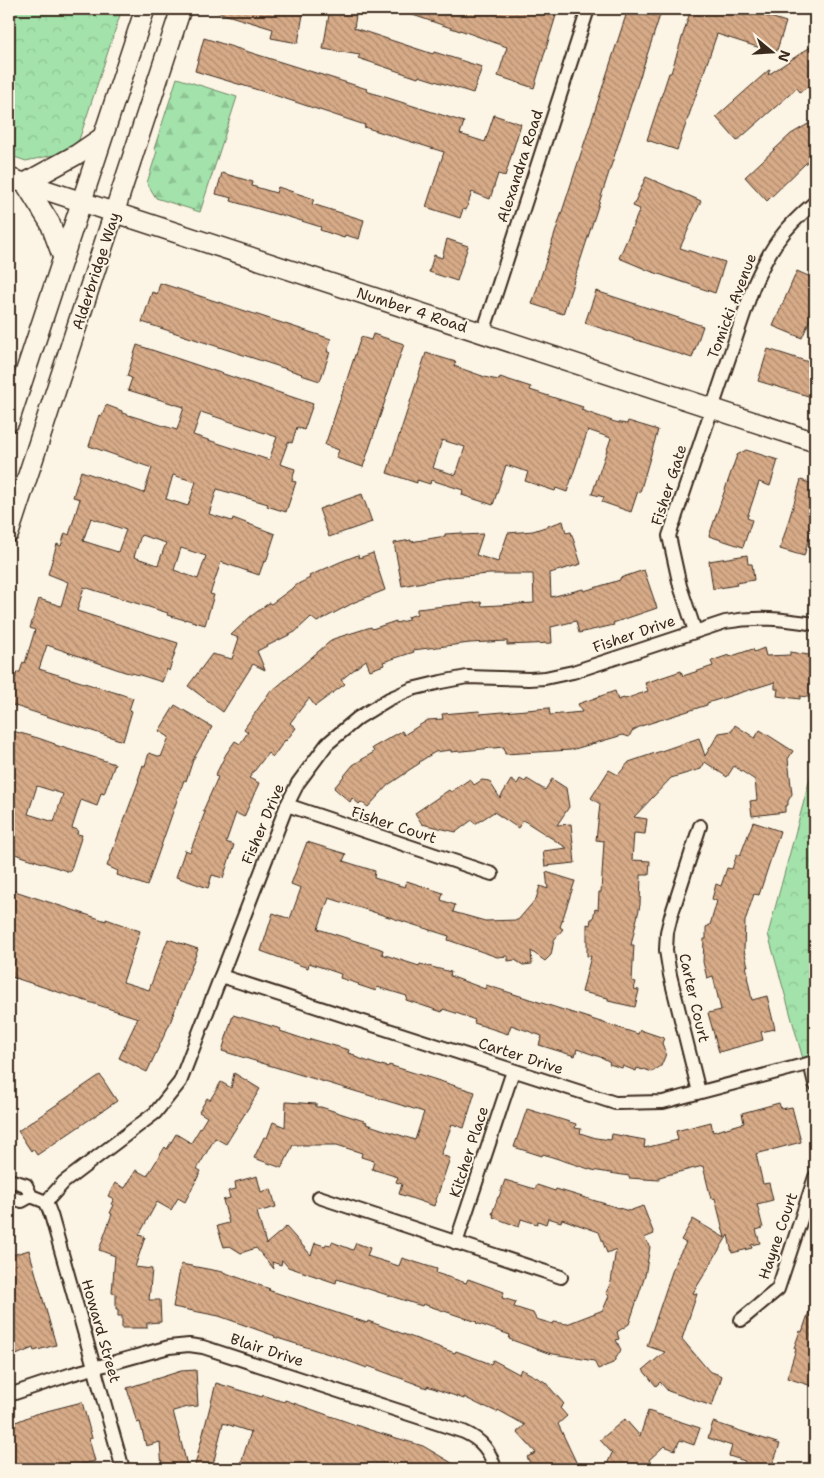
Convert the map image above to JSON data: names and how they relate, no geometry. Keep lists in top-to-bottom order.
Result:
{
  "streets": {
    "main road": ["Alderbridge Way", "Number 4 Road"],
    "street": [
      "Alexandra Road",
      "Tomicki Avenue",
      "Fisher Gate",
      "Fisher Drive",
      "Fisher Court",
      "Carter Court",
      "Carter Drive",
      "Kitcher Place",
      "Hayne Court",
      "Howard Street",
      "Blair Drive"
    ]
  },
  "crossings": [
    ["Alexandra Road", "Number 4 Road"],
    ["Alderbridge Way", "Number 4 Road"],
    ["Tomicki Avenue", "Number 4 Road"],
    ["Tomicki Avenue", "Fisher Gate"],
    ["Number 4 Road", "Fisher Gate"],
    ["Fisher Gate", "Fisher Drive"],
    ["Fisher Drive", "Fisher Court"],
    ["Fisher Drive", "Carter Drive"],
    ["Fisher Drive", "Howard Street"],
    ["Carter Court", "Carter Drive"],
    ["Carter Drive", "Kitcher Place"],
    ["Howard Street", "Blair Drive"]
  ],
  "north": "right"
}
